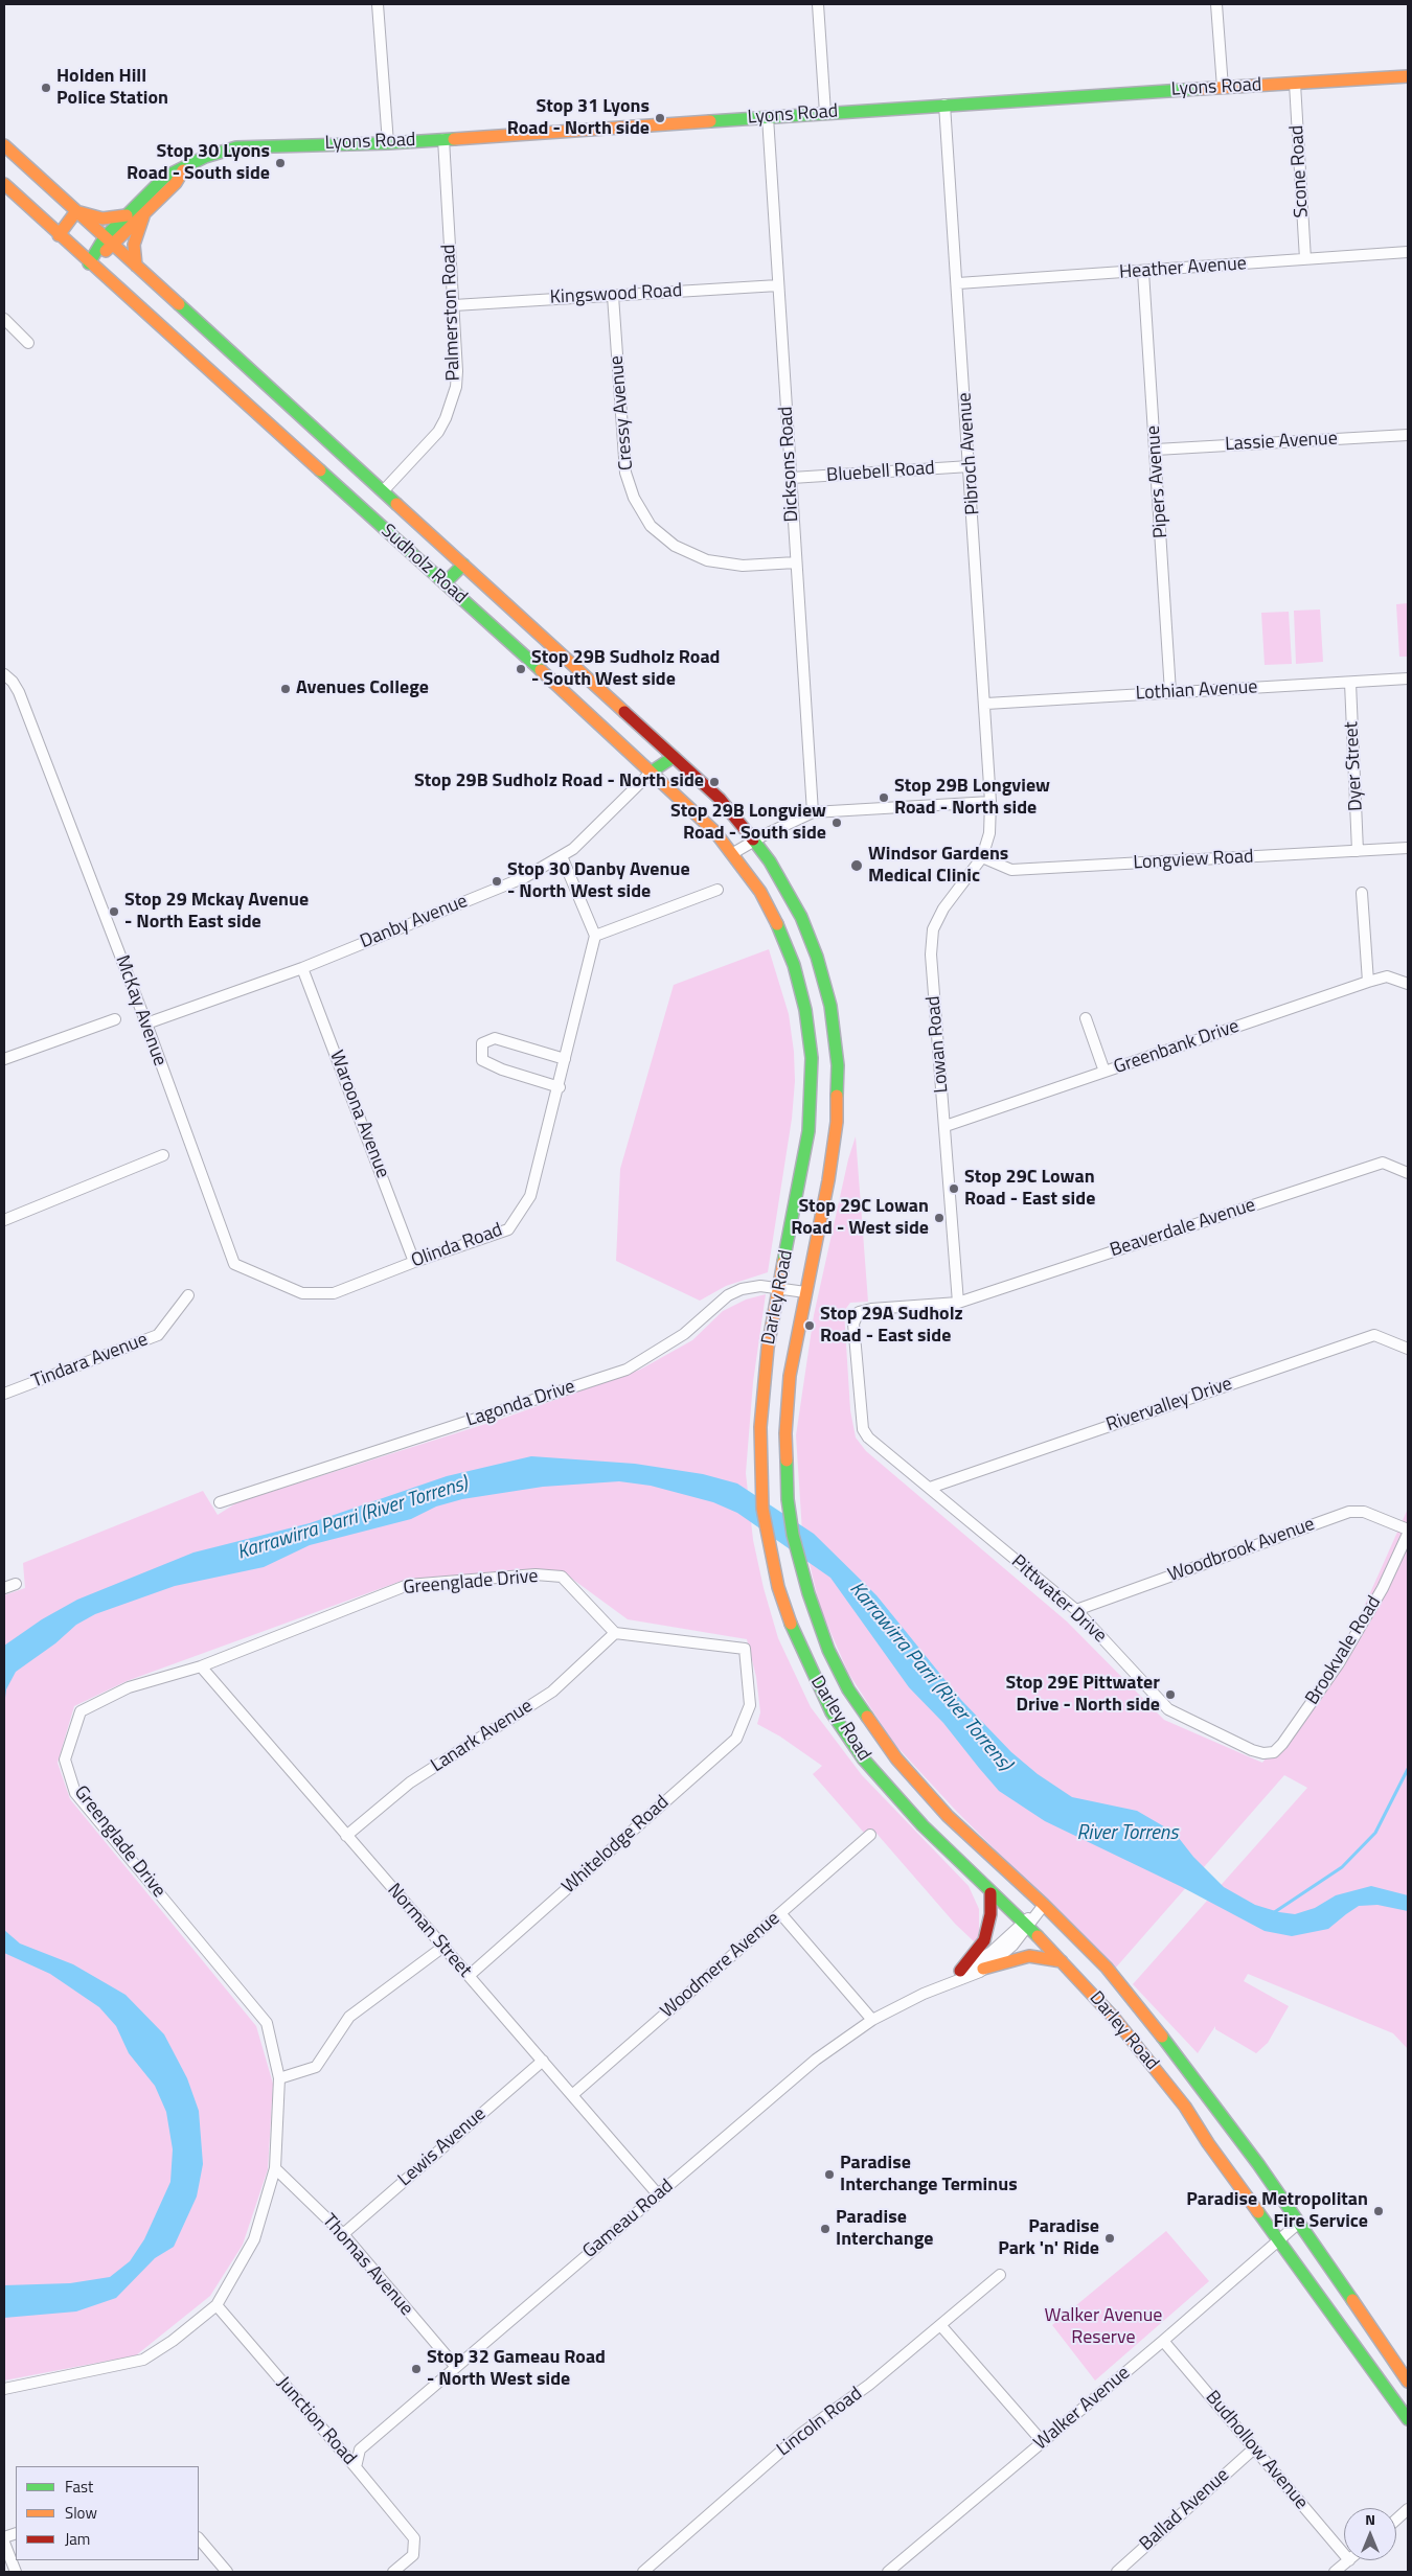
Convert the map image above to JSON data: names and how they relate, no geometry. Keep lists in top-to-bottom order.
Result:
{
  "streets": {
    "main road": ["Lyons Road", "Sudholz Road", "Darley Road"],
    "street": [
      "Scone Road",
      "Heather Avenue",
      "Kingswood Road",
      "Palmerston Road",
      "Cressy Avenue",
      "Lassie Avenue",
      "Pibroch Avenue",
      "Dicksons Road",
      "Bluebell Road",
      "Pipers Avenue",
      "Lothian Avenue",
      "Dyer Street",
      "Longview Road",
      "Danby Avenue",
      "McKay Avenue",
      "Lowan Road",
      "Greenbank Drive",
      "Waroona Avenue",
      "Beaverdale Avenue",
      "Olinda Road",
      "Tindara Avenue",
      "Lagonda Drive",
      "Rivervalley Drive",
      "Woodbrook Avenue",
      "Greenglade Drive",
      "Pittwater Drive",
      "Brookvale Road",
      "Lanark Avenue",
      "Whitelodge Road",
      "Norman Street",
      "Woodmere Avenue",
      "Lewis Avenue",
      "Gameau Road",
      "Thomas Avenue",
      "Walker Avenue",
      "Junction Road",
      "Lincoln Road",
      "Budhollow Avenue",
      "Ballad Avenue"
    ]
  },
  "crossings": [
    ["Lyons Road", "Scone Road"],
    ["Lyons Road", "Palmerston Road"],
    ["Lyons Road", "Pibroch Avenue"],
    ["Lyons Road", "Dicksons Road"],
    ["Lyons Road", "Sudholz Road"],
    ["Scone Road", "Heather Avenue"],
    ["Heather Avenue", "Pibroch Avenue"],
    ["Heather Avenue", "Pipers Avenue"],
    ["Kingswood Road", "Palmerston Road"],
    ["Kingswood Road", "Cressy Avenue"],
    ["Kingswood Road", "Dicksons Road"],
    ["Palmerston Road", "Sudholz Road"],
    ["Cressy Avenue", "Dicksons Road"],
    ["Lassie Avenue", "Pipers Avenue"],
    ["Pibroch Avenue", "Bluebell Road"],
    ["Pibroch Avenue", "Lothian Avenue"],
    ["Pibroch Avenue", "Lowan Road"],
    ["Dicksons Road", "Bluebell Road"],
    ["Pipers Avenue", "Lothian Avenue"],
    ["Sudholz Road", "Danby Avenue"],
    ["Sudholz Road", "Darley Road"],
    ["Lothian Avenue", "Dyer Street"],
    ["Dyer Street", "Longview Road"],
    ["Longview Road", "Lowan Road"],
    ["Danby Avenue", "McKay Avenue"],
    ["Danby Avenue", "Waroona Avenue"],
    ["McKay Avenue", "Olinda Road"],
    ["Lowan Road", "Greenbank Drive"],
    ["Lowan Road", "Beaverdale Avenue"],
    ["Waroona Avenue", "Olinda Road"],
    ["Beaverdale Avenue", "Pittwater Drive"],
    ["Darley Road", "Lagonda Drive"],
    ["Darley Road", "Gameau Road"],
    ["Darley Road", "Walker Avenue"],
    ["Rivervalley Drive", "Pittwater Drive"],
    ["Woodbrook Avenue", "Pittwater Drive"],
    ["Greenglade Drive", "Lanark Avenue"],
    ["Greenglade Drive", "Whitelodge Road"],
    ["Greenglade Drive", "Norman Street"],
    ["Greenglade Drive", "Thomas Avenue"],
    ["Greenglade Drive", "Junction Road"],
    ["Pittwater Drive", "Brookvale Road"],
    ["Lanark Avenue", "Whitelodge Road"],
    ["Lanark Avenue", "Norman Street"],
    ["Whitelodge Road", "Norman Street"],
    ["Norman Street", "Woodmere Avenue"],
    ["Norman Street", "Lewis Avenue"],
    ["Norman Street", "Gameau Road"],
    ["Lewis Avenue", "Thomas Avenue"],
    ["Gameau Road", "Thomas Avenue"],
    ["Gameau Road", "Junction Road"],
    ["Walker Avenue", "Budhollow Avenue"],
    ["Budhollow Avenue", "Ballad Avenue"]
  ],
  "water": ["Karrawirra Parri (River Torrens)", "River Torrens"],
  "parks": ["Walker Avenue Reserve"],
  "places": [
    "Holden Hill Police Station",
    "Stop 31 Lyons Road - North side",
    "Stop 30 Lyons Road - South side",
    "Stop 29B Sudholz Road - South West side",
    "Avenues College",
    "Stop 29B Sudholz Road - North side",
    "Stop 29B Longview Road - North side",
    "Stop 29B Longview Road - South side",
    "Windsor Gardens Medical Clinic",
    "Stop 30 Danby Avenue - North West side",
    "Stop 29 Mckay Avenue - North East side",
    "Stop 29C Lowan Road - East side",
    "Stop 29C Lowan Road - West side",
    "Stop 29A Sudholz Road - East side",
    "Stop 29E Pittwater Drive - North side",
    "Paradise Interchange Terminus",
    "Paradise Metropolitan Fire Service",
    "Paradise Interchange",
    "Paradise Park 'n' Ride",
    "Stop 32 Gameau Road - North West side"
  ],
  "legend": ["Fast", "Slow", "Jam"],
  "north": "top"
}
